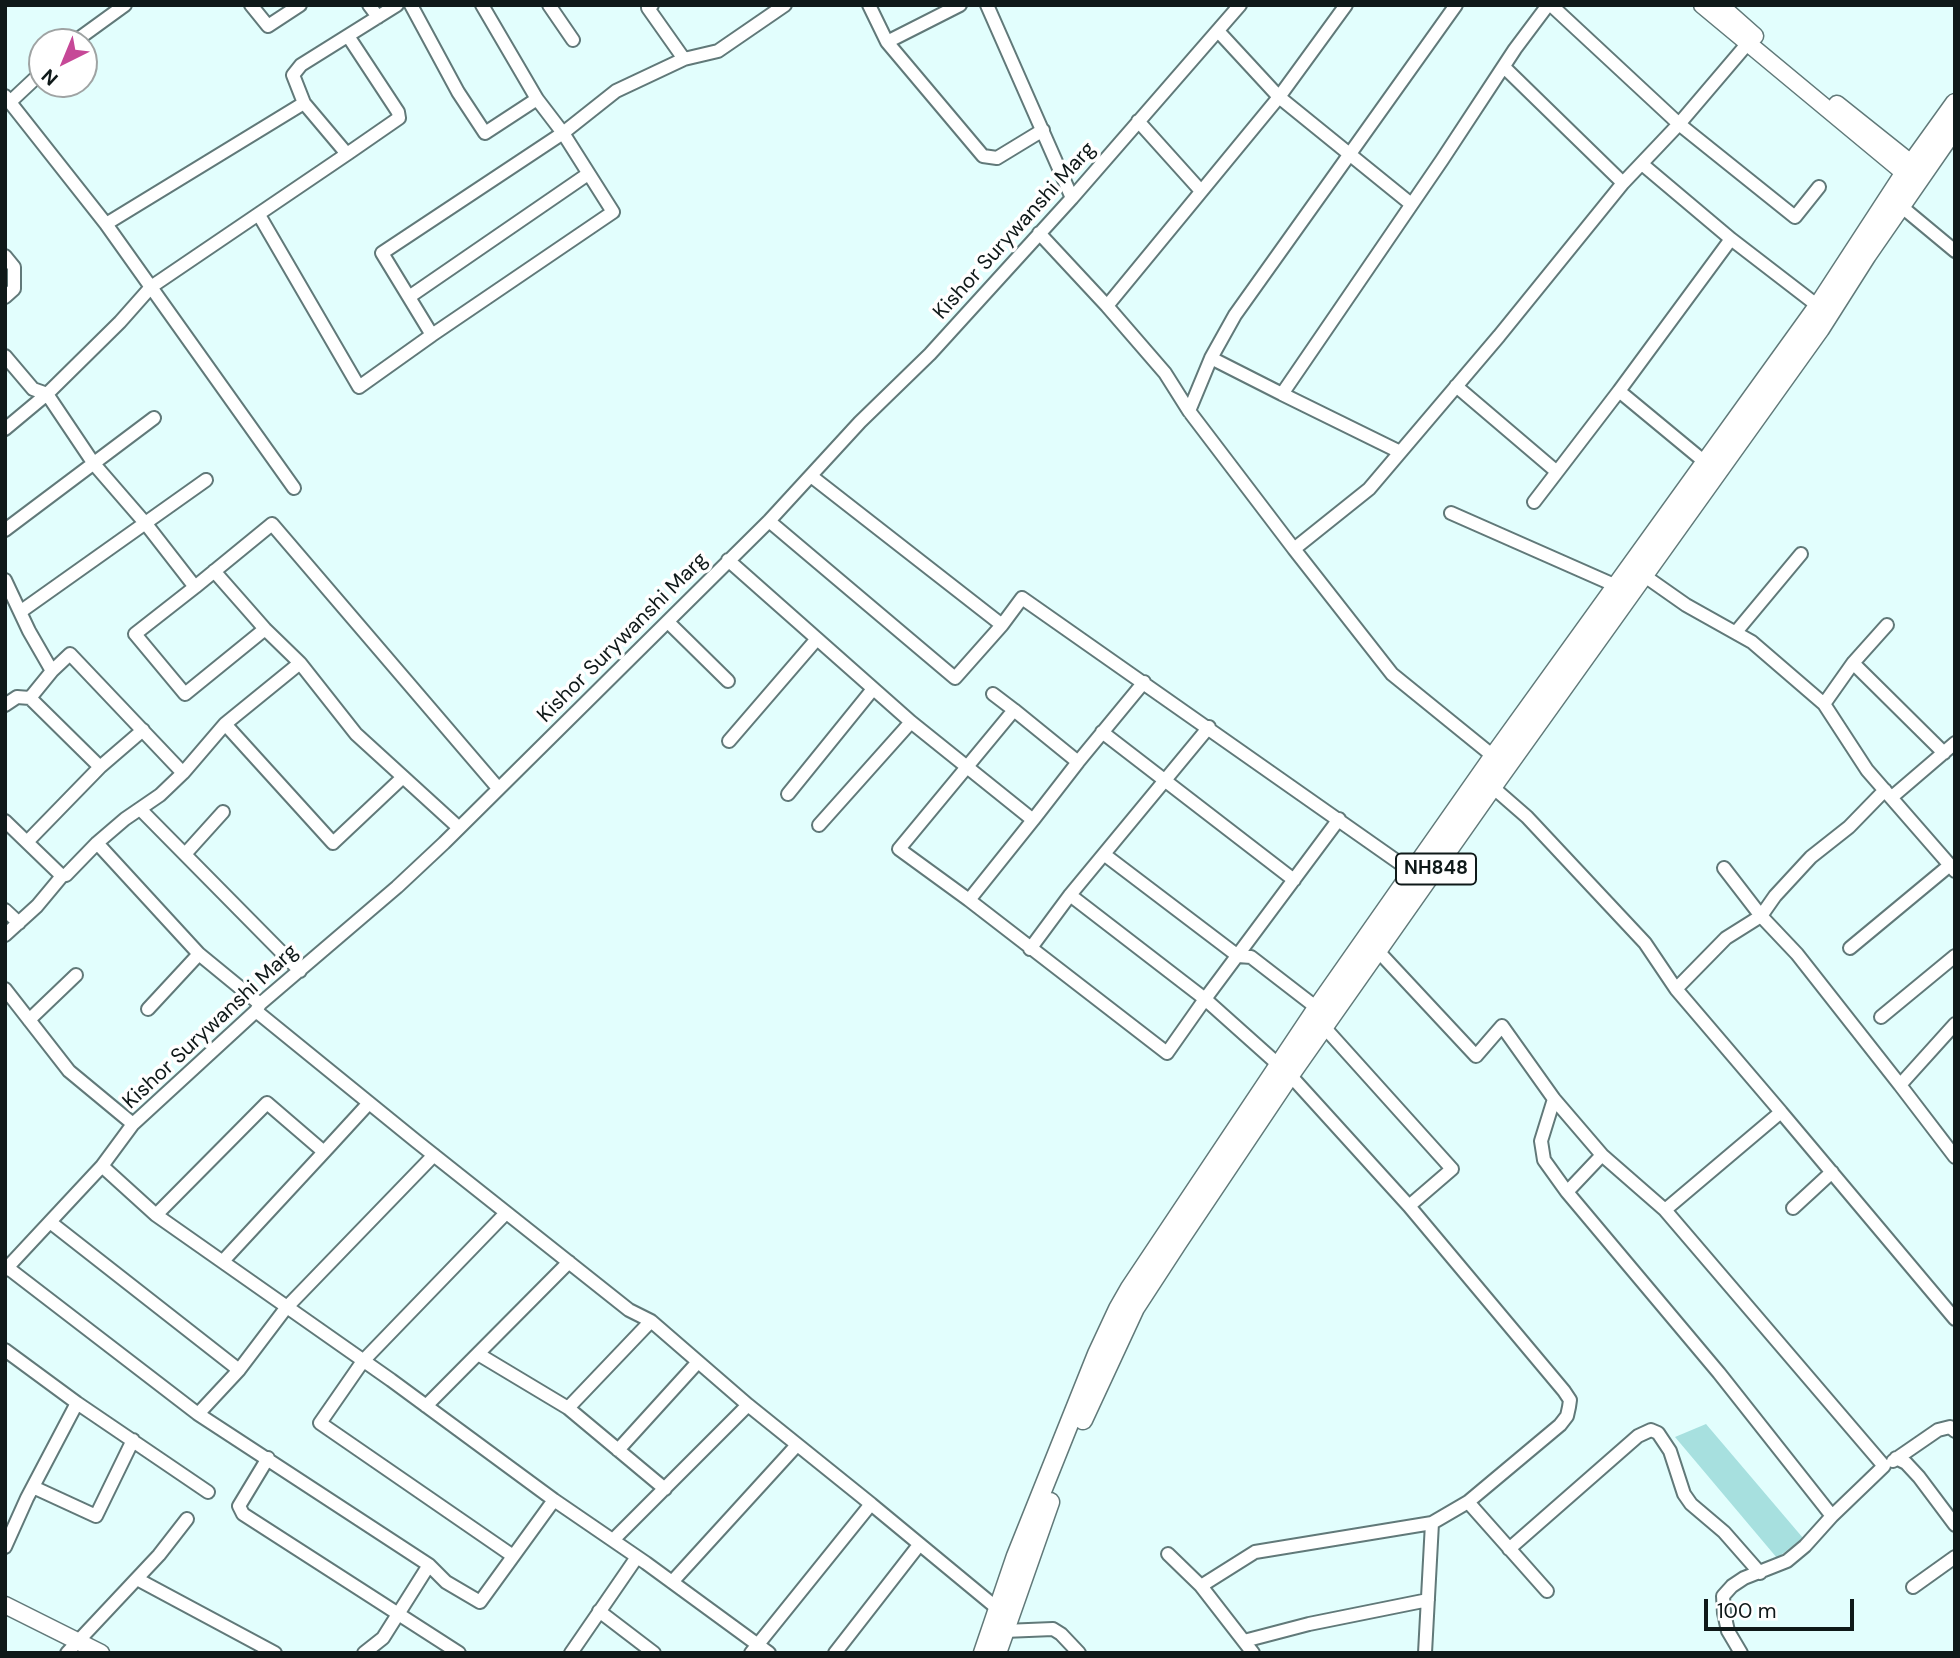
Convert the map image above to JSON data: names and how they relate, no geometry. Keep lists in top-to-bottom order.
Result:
{
  "streets": {
    "highway": ["NH848"],
    "street": ["Kishor Surywanshi Marg"]
  },
  "scale_bar": "100 m",
  "north": "bottom left"
}
